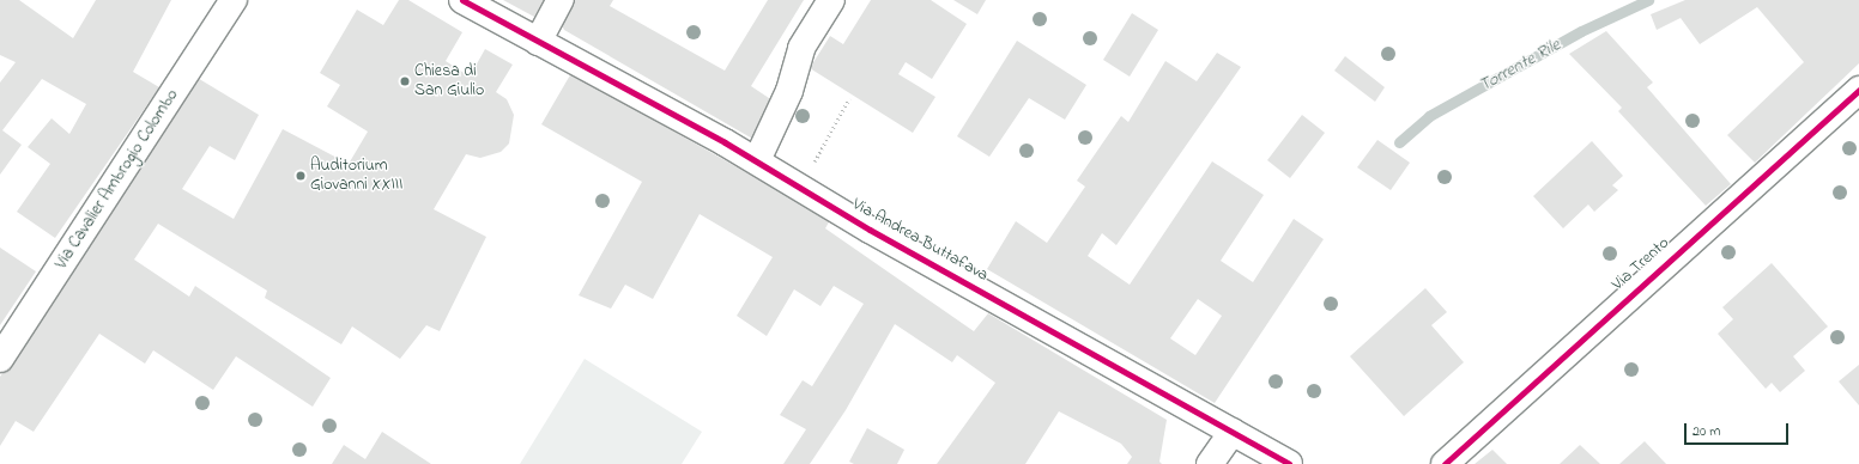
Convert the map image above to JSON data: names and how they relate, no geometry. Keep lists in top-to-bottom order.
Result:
{
  "streets": {
    "street": ["Via Cavalier Ambrogio Colombo", "Via Andrea Buttafava", "Via Trento"]
  },
  "water": ["Torrente Rile"],
  "places": ["Chiesa di San Giulio", "Auditorium Giovanni XXIII"],
  "scale_bar": "20 m"
}
